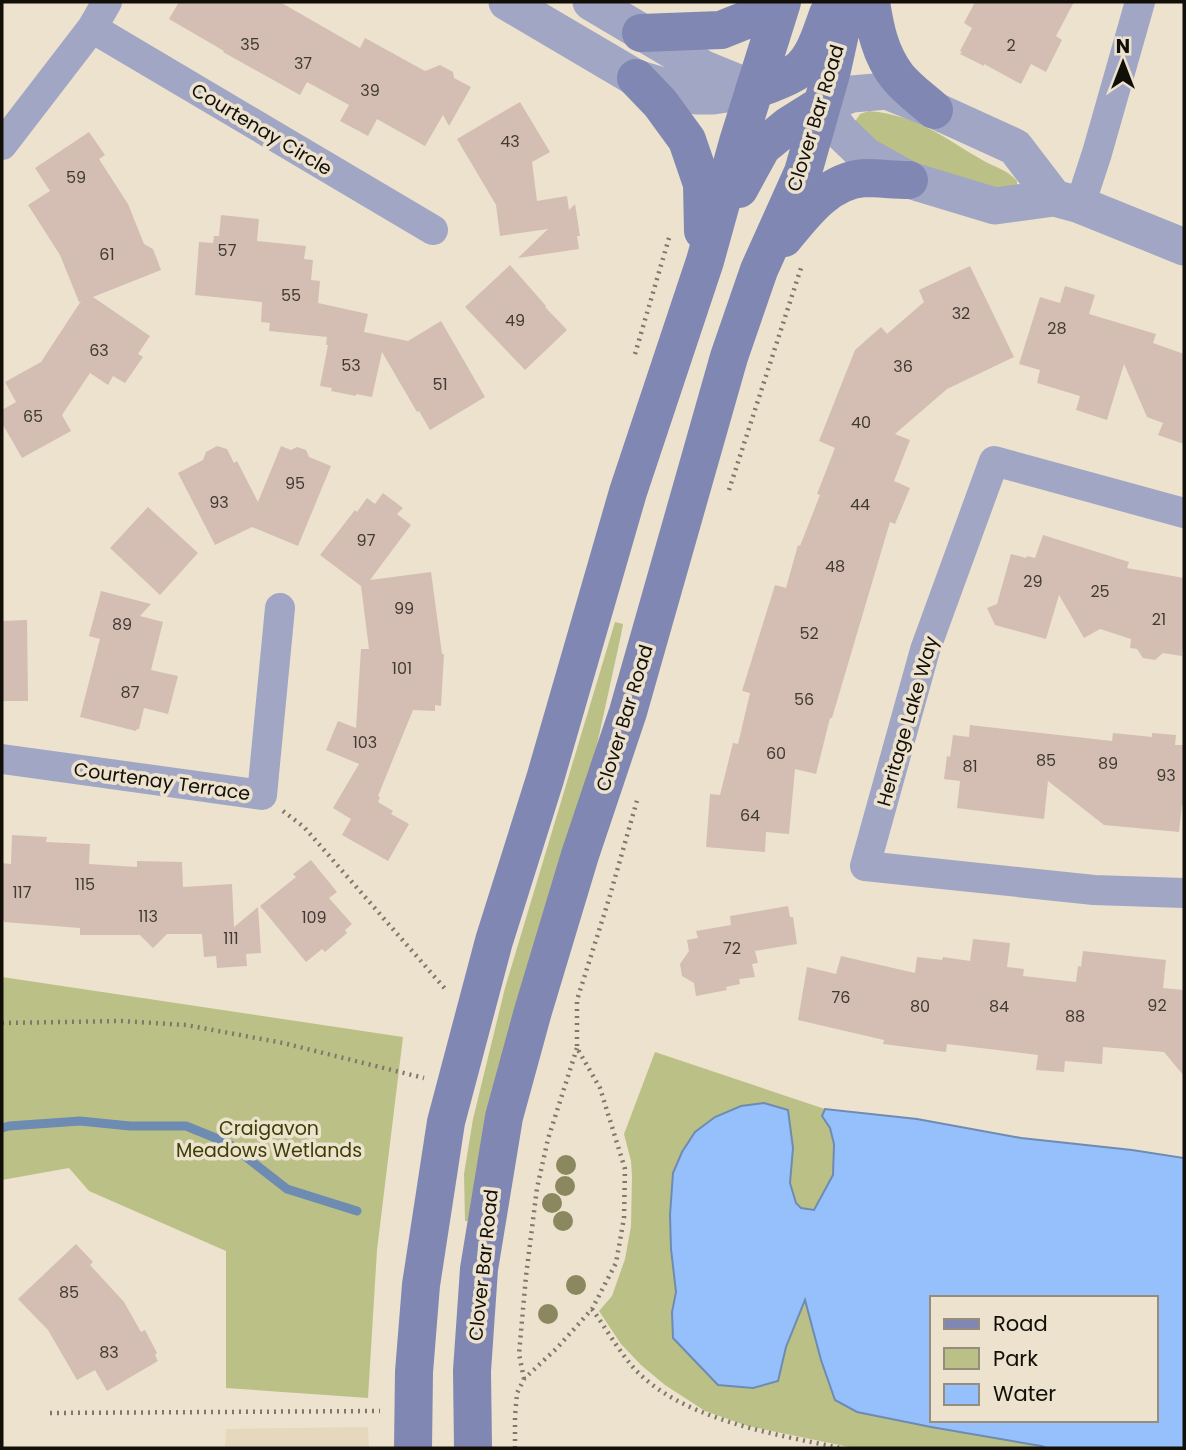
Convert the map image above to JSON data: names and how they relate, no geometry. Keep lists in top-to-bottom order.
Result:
{
  "streets": {
    "main road": ["Clover Bar Road"],
    "street": ["Courtenay Circle", "Heritage Lake Way", "Courtenay Terrace"]
  },
  "parks": ["Craigavon Meadows Wetlands"],
  "house_numbers": [
    "35",
    "2",
    "37",
    "39",
    "43",
    "59",
    "57",
    "61",
    "55",
    "32",
    "49",
    "28",
    "63",
    "53",
    "36",
    "51",
    "65",
    "40",
    "95",
    "93",
    "44",
    "97",
    "48",
    "29",
    "25",
    "99",
    "21",
    "89",
    "52",
    "101",
    "87",
    "56",
    "103",
    "60",
    "85",
    "89",
    "81",
    "93",
    "64",
    "115",
    "117",
    "113",
    "109",
    "111",
    "72",
    "76",
    "92",
    "80",
    "84",
    "88",
    "85",
    "83"
  ],
  "legend": ["Road", "Park", "Water"],
  "north": "top"
}
